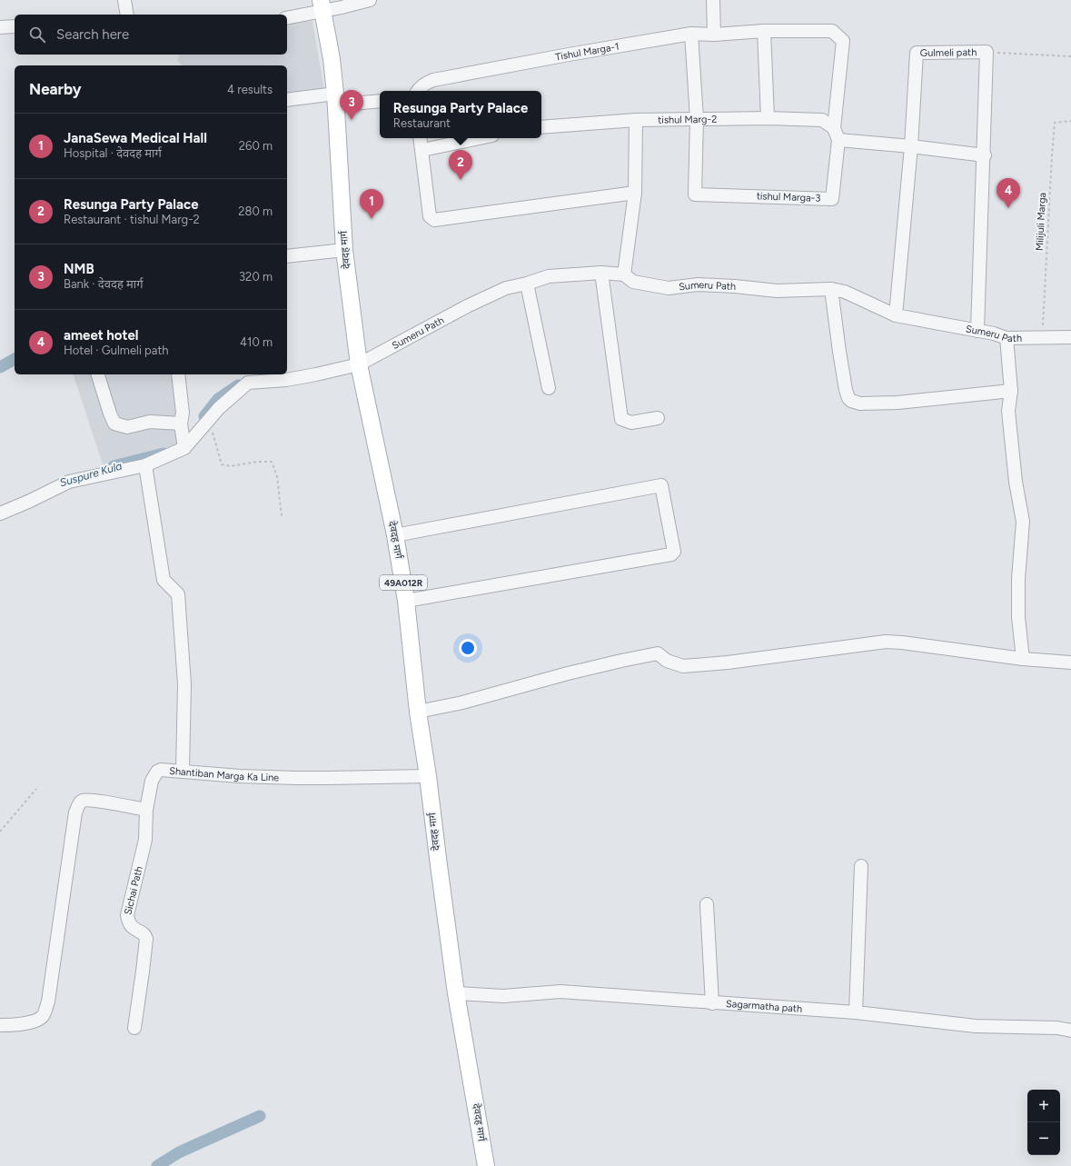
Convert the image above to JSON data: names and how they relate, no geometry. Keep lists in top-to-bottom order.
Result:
{
  "streets": {
    "main road": ["देवदह मार्ग", "49A012R"],
    "street": [
      "Tishul Marga-1",
      "Gulmeli path",
      "tishul Marg-2",
      "tishul Marga-3",
      "Sumeru Path",
      "Shantiban Marga Ka Line",
      "Sichai Path",
      "Sagarmatha path"
    ],
    "path": ["Milijuli Marga"]
  },
  "crossings": [
    ["Tishul Marga-1", "tishul Marg-2"],
    ["Tishul Marga-1", "tishul Marga-3"],
    ["Gulmeli path", "Sumeru Path"],
    ["tishul Marg-2", "tishul Marga-3"],
    ["Milijuli Marga", "Sumeru Path"],
    ["देवदह मार्ग", "Sumeru Path"],
    ["देवदह मार्ग", "Shantiban Marga Ka Line"],
    ["देवदह मार्ग", "Sagarmatha path"],
    ["Shantiban Marga Ka Line", "Sichai Path"]
  ],
  "water": ["Suspure Kula"],
  "page": {
    "search": "Search here",
    "heading": ["Nearby", "4 results"],
    "pins": [
      "3",
      "2",
      "4",
      "1"
    ],
    "popup": ["Resunga Party Palace", "Restaurant"],
    "list": [
      {
        "mark": "1",
        "name": "JanaSewa Medical Hall",
        "note": "Hospital · देवदह मार्ग",
        "value": "260 m"
      },
      {
        "mark": "2",
        "name": "Resunga Party Palace",
        "note": "Restaurant · tishul Marg-2",
        "value": "280 m"
      },
      {
        "mark": "3",
        "name": "NMB",
        "note": "Bank · देवदह मार्ग",
        "value": "320 m"
      },
      {
        "mark": "4",
        "name": "ameet hotel",
        "note": "Hotel · Gulmeli path",
        "value": "410 m"
      }
    ],
    "map_buttons": ["+", "−"]
  }
}
